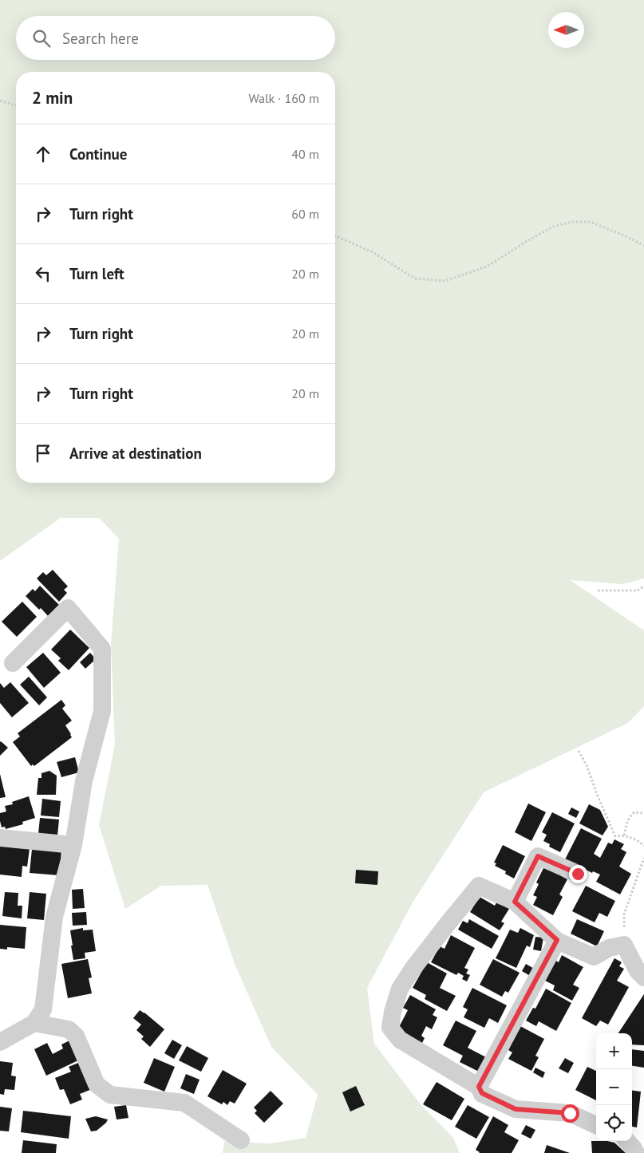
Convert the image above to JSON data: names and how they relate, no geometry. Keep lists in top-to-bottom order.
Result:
{
  "north": "left",
  "page": {
    "search": "Search here",
    "heading": ["2 min", "Walk · 160 m"],
    "list": [
      ["Continue", "40 m"],
      ["Turn right", "60 m"],
      ["Turn left", "20 m"],
      ["Turn right", "20 m"],
      ["Turn right", "20 m"],
      "Arrive at destination"
    ],
    "map_buttons": ["+", "−"]
  }
}
